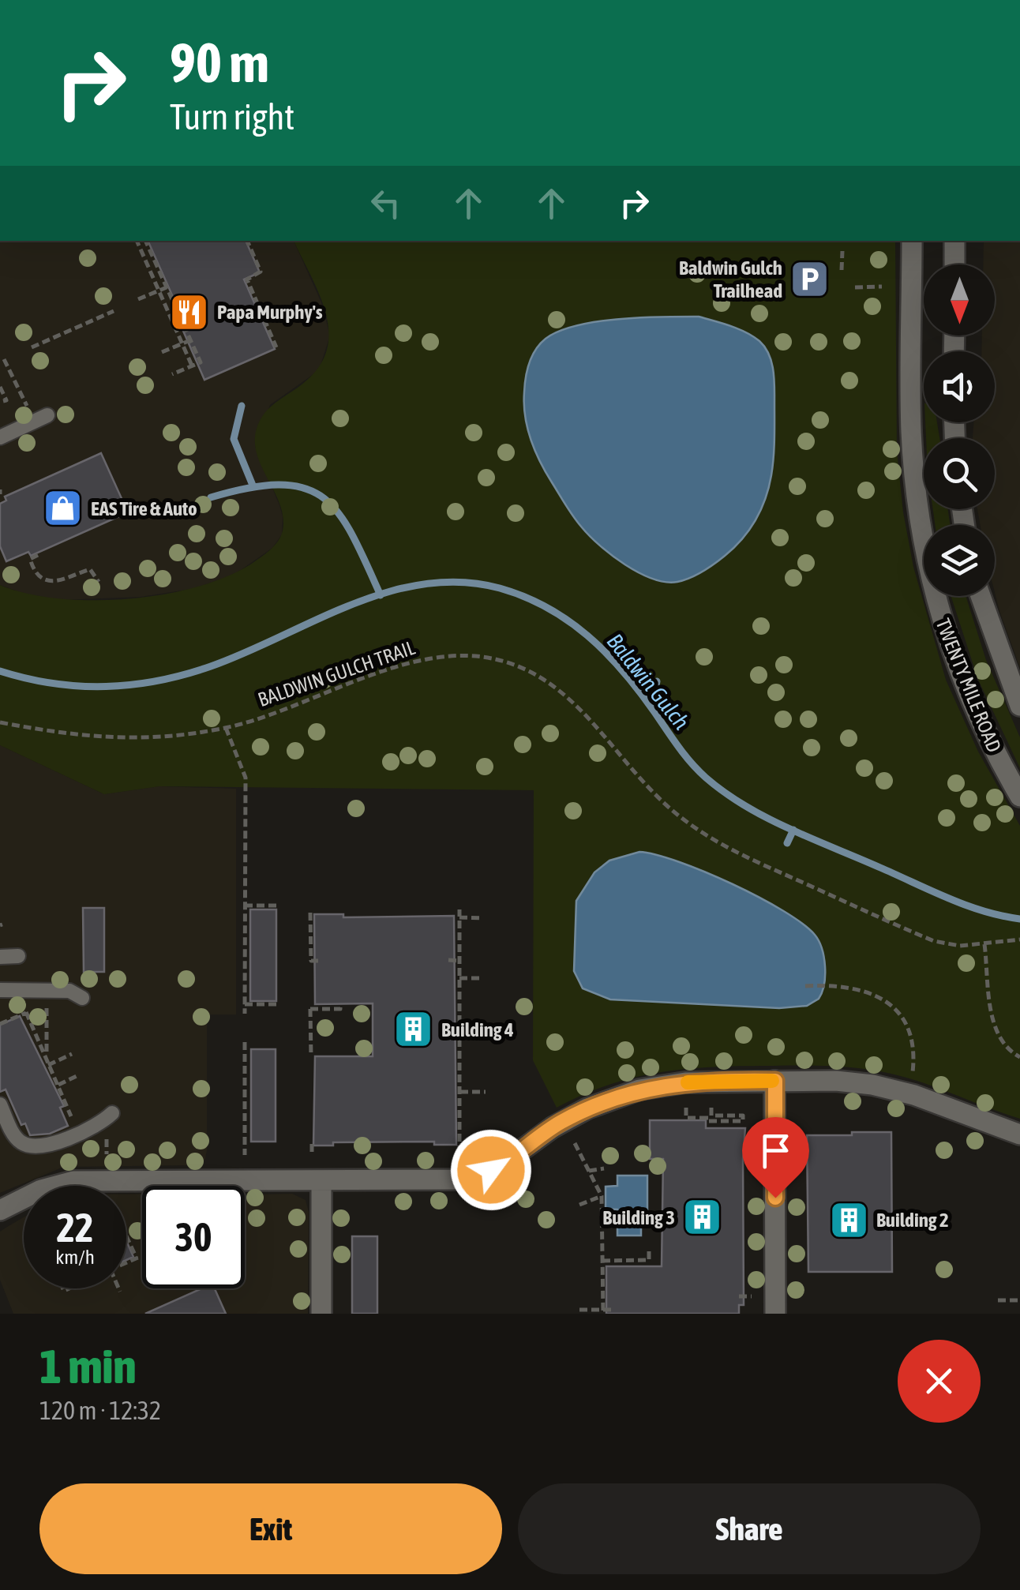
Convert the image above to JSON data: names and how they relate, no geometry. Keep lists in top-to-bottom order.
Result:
{
  "streets": {
    "street": ["TWENTY MILE ROAD"],
    "path": ["BALDWIN GULCH TRAIL"]
  },
  "water": ["Baldwin Gulch"],
  "places": {
    "parking": ["Baldwin Gulch Trailhead"],
    "restaurant": ["Papa Murphy's"],
    "shop": ["EAS Tire & Auto"],
    "building": ["Building 4", "Building 3", "Building 2"]
  },
  "north": "bottom",
  "page": {
    "turn": ["90 m", "Turn right"],
    "speed": "22 km/h",
    "limit": "30",
    "heading": ["1 min", "120 m · 12:32"],
    "buttons": ["Exit", "Share"]
  }
}
